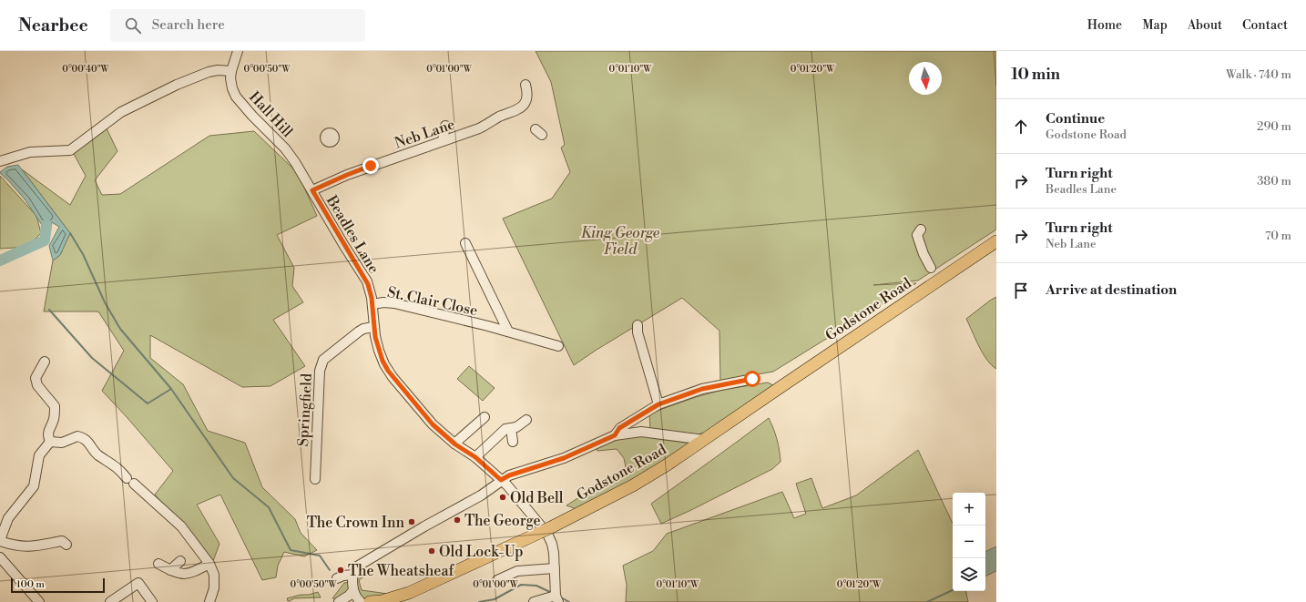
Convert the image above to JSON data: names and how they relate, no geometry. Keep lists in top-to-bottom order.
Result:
{
  "streets": {
    "main road": ["Godstone Road"],
    "street": [
      "Hall Hill",
      "Neb Lane",
      "Beadles Lane",
      "St. Clair Close",
      "Springfield"
    ]
  },
  "crossings": [
    ["Hall Hill", "Neb Lane"],
    ["Hall Hill", "Beadles Lane"],
    ["Neb Lane", "Beadles Lane"],
    ["Beadles Lane", "St. Clair Close"],
    ["Beadles Lane", "Godstone Road"],
    ["Beadles Lane", "Springfield"]
  ],
  "parks": ["King George Field"],
  "places": [
    "Old Bell",
    "The George",
    "The Crown Inn",
    "Old Lock-Up",
    "The Wheatsheaf"
  ],
  "scale_bar": "100 m",
  "north": "bottom",
  "page": {
    "header": "Nearbee",
    "search": "Search here",
    "nav": [
      "Home",
      "Map",
      "About",
      "Contact"
    ],
    "heading": ["10 min", "Walk · 740 m"],
    "list": [
      ["Continue", "Godstone Road", "290 m"],
      ["Turn right", "Beadles Lane", "380 m"],
      ["Turn right", "Neb Lane", "70 m"],
      "Arrive at destination"
    ],
    "map_buttons": ["+", "−"],
    "scale": "100 m"
  },
  "coordinates": [
    "0°00'40\"W",
    "0°00'50\"W",
    "0°01'00\"W",
    "0°01'10\"W",
    "0°01'20\"W"
  ]
}
